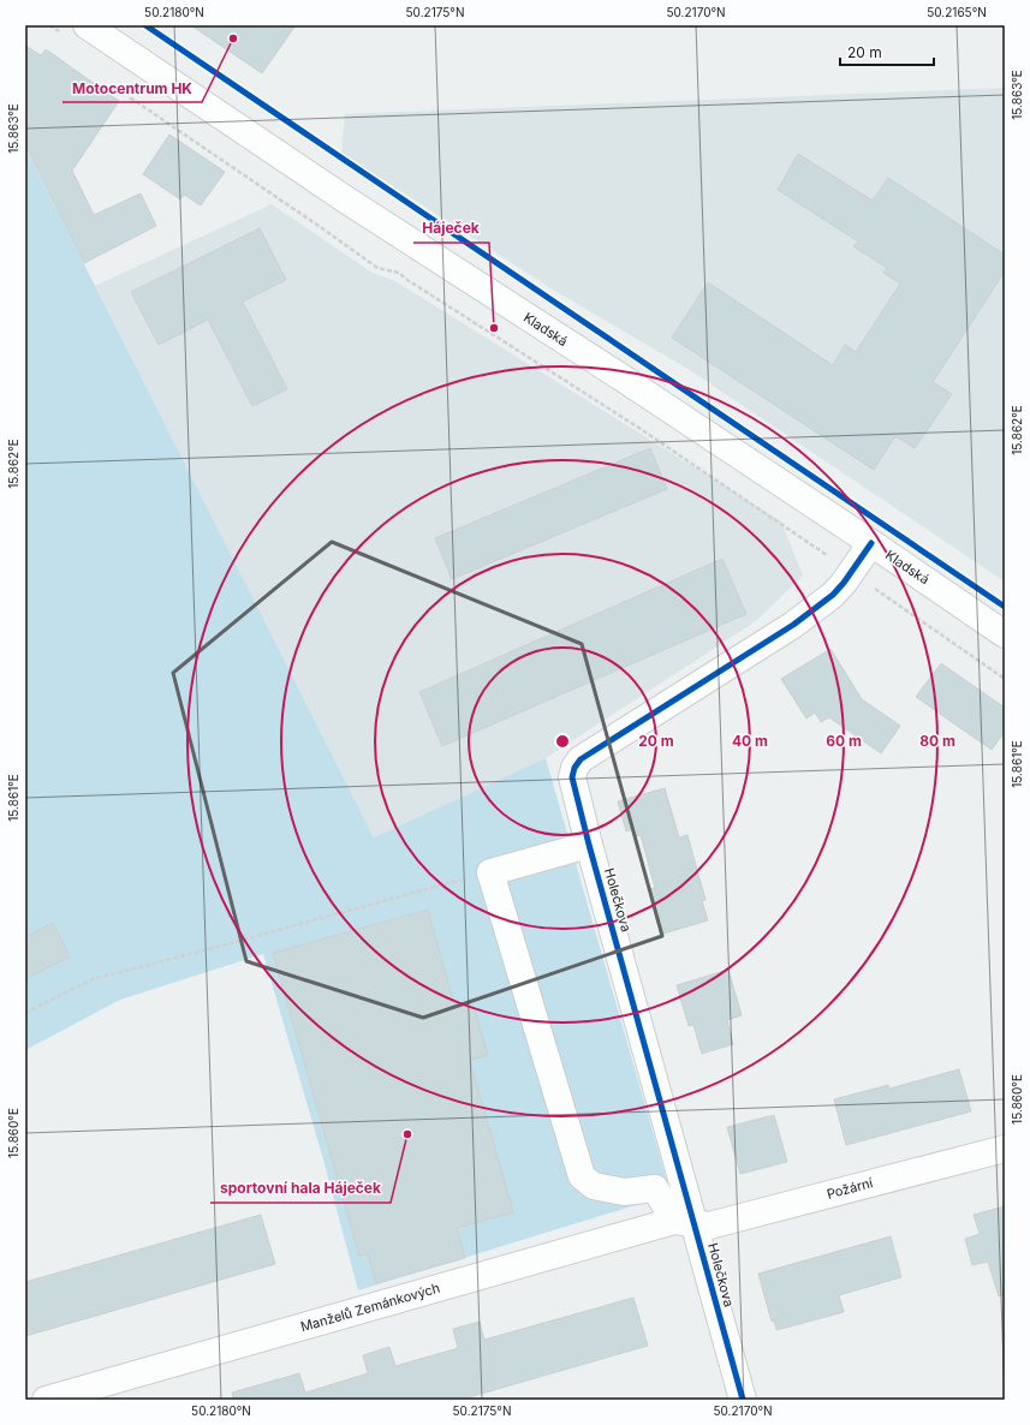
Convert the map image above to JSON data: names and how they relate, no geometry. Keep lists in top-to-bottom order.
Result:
{
  "streets": {
    "street": [
      "Kladská",
      "Holečkova",
      "Požární",
      "Manželů Zemánkových"
    ]
  },
  "crossings": [
    ["Kladská", "Holečkova"],
    ["Holečkova", "Požární"],
    ["Holečkova", "Manželů Zemánkových"],
    ["Požární", "Manželů Zemánkových"]
  ],
  "places": ["Motocentrum HK", "Háječek", "sportovní hala Háječek"],
  "scale_bar": "20 m",
  "coordinates": [
    "50.2180°N",
    "50.2175°N",
    "50.2170°N",
    "50.2165°N",
    "15.863°E",
    "15.862°E",
    "15.861°E",
    "15.860°E"
  ],
  "rings": [
    "20 m",
    "40 m",
    "60 m",
    "80 m"
  ]
}
